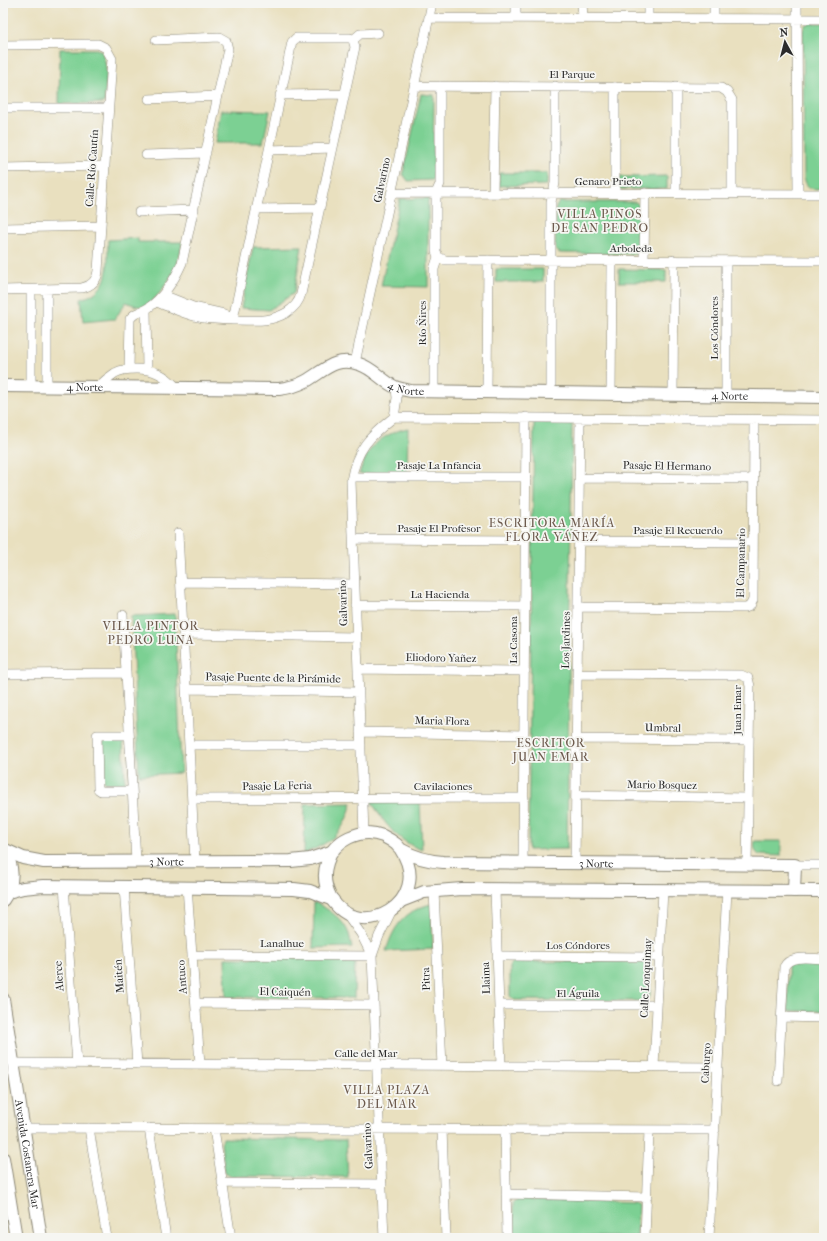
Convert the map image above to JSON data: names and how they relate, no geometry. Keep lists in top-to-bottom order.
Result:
{
  "streets": {
    "street": [
      "El Parque",
      "Calle Río Cautín",
      "Galvarino",
      "Genaro Prieto",
      "Arboleda",
      "Río Ñires",
      "Los Cóndores",
      "4 Norte",
      "Pasaje La Infancia",
      "Pasaje El Hermano",
      "Pasaje El Profesor",
      "Pasaje El Recuerdo",
      "El Campanario",
      "La Hacienda",
      "La Casona",
      "Los Jardines",
      "Eliodoro Yañez",
      "Pasaje Puente de la Pirámide",
      "Juan Emar",
      "Maria Flora",
      "Umbral",
      "Mario Bosquez",
      "Pasaje La Feria",
      "Cavilaciones",
      "3 Norte",
      "Lanalhue",
      "Alerce",
      "Maitén",
      "Antuco",
      "Llaima",
      "Calle Lonquimay",
      "Pitra",
      "El Caiquén",
      "El Águila",
      "Calle del Mar",
      "Caburgo",
      "Avenida Costanera Mar"
    ]
  },
  "crossings": [
    ["El Parque", "Galvarino"],
    ["El Parque", "Genaro Prieto"],
    ["El Parque", "Río Ñires"],
    ["Galvarino", "Genaro Prieto"],
    ["Galvarino", "4 Norte"],
    ["Galvarino", "Pasaje La Infancia"],
    ["Galvarino", "Pasaje El Profesor"],
    ["Galvarino", "La Hacienda"],
    ["Galvarino", "Eliodoro Yañez"],
    ["Galvarino", "Pasaje Puente de la Pirámide"],
    ["Galvarino", "Maria Flora"],
    ["Galvarino", "Pasaje La Feria"],
    ["Galvarino", "Cavilaciones"],
    ["Galvarino", "3 Norte"],
    ["Galvarino", "Lanalhue"],
    ["Galvarino", "El Caiquén"],
    ["Galvarino", "Calle del Mar"],
    ["Genaro Prieto", "Río Ñires"],
    ["Arboleda", "Río Ñires"],
    ["Arboleda", "Los Cóndores"],
    ["Río Ñires", "4 Norte"],
    ["Los Cóndores", "4 Norte"],
    ["Los Cóndores", "Llaima"],
    ["Los Cóndores", "Calle Lonquimay"],
    ["Pasaje La Infancia", "La Casona"],
    ["Pasaje El Hermano", "El Campanario"],
    ["Pasaje El Hermano", "Los Jardines"],
    ["Pasaje El Profesor", "La Casona"],
    ["Pasaje El Recuerdo", "El Campanario"],
    ["Pasaje El Recuerdo", "Los Jardines"],
    ["El Campanario", "Los Jardines"],
    ["La Hacienda", "La Casona"],
    ["La Casona", "Eliodoro Yañez"],
    ["La Casona", "Maria Flora"],
    ["La Casona", "Cavilaciones"],
    ["La Casona", "3 Norte"],
    ["Los Jardines", "Juan Emar"],
    ["Los Jardines", "Umbral"],
    ["Los Jardines", "Mario Bosquez"],
    ["Los Jardines", "3 Norte"],
    ["Juan Emar", "Umbral"],
    ["Juan Emar", "Mario Bosquez"],
    ["Juan Emar", "3 Norte"],
    ["Pasaje La Feria", "Cavilaciones"],
    ["Lanalhue", "Antuco"],
    ["Alerce", "Calle del Mar"],
    ["Maitén", "Calle del Mar"],
    ["Antuco", "El Caiquén"],
    ["Antuco", "Calle del Mar"],
    ["Llaima", "El Águila"],
    ["Llaima", "Calle del Mar"],
    ["Calle Lonquimay", "El Águila"],
    ["Calle Lonquimay", "Calle del Mar"],
    ["Pitra", "Calle del Mar"],
    ["Calle del Mar", "Caburgo"],
    ["Calle del Mar", "Avenida Costanera Mar"]
  ],
  "districts": [
    "VILLA PINOS DE SAN PEDRO",
    "ESCRITORA MARÍA FLORA YÁÑEZ",
    "VILLA PINTOR PEDRO LUNA",
    "ESCRITOR JUAN EMAR",
    "VILLA PLAZA DEL MAR"
  ],
  "north": "top"
}
